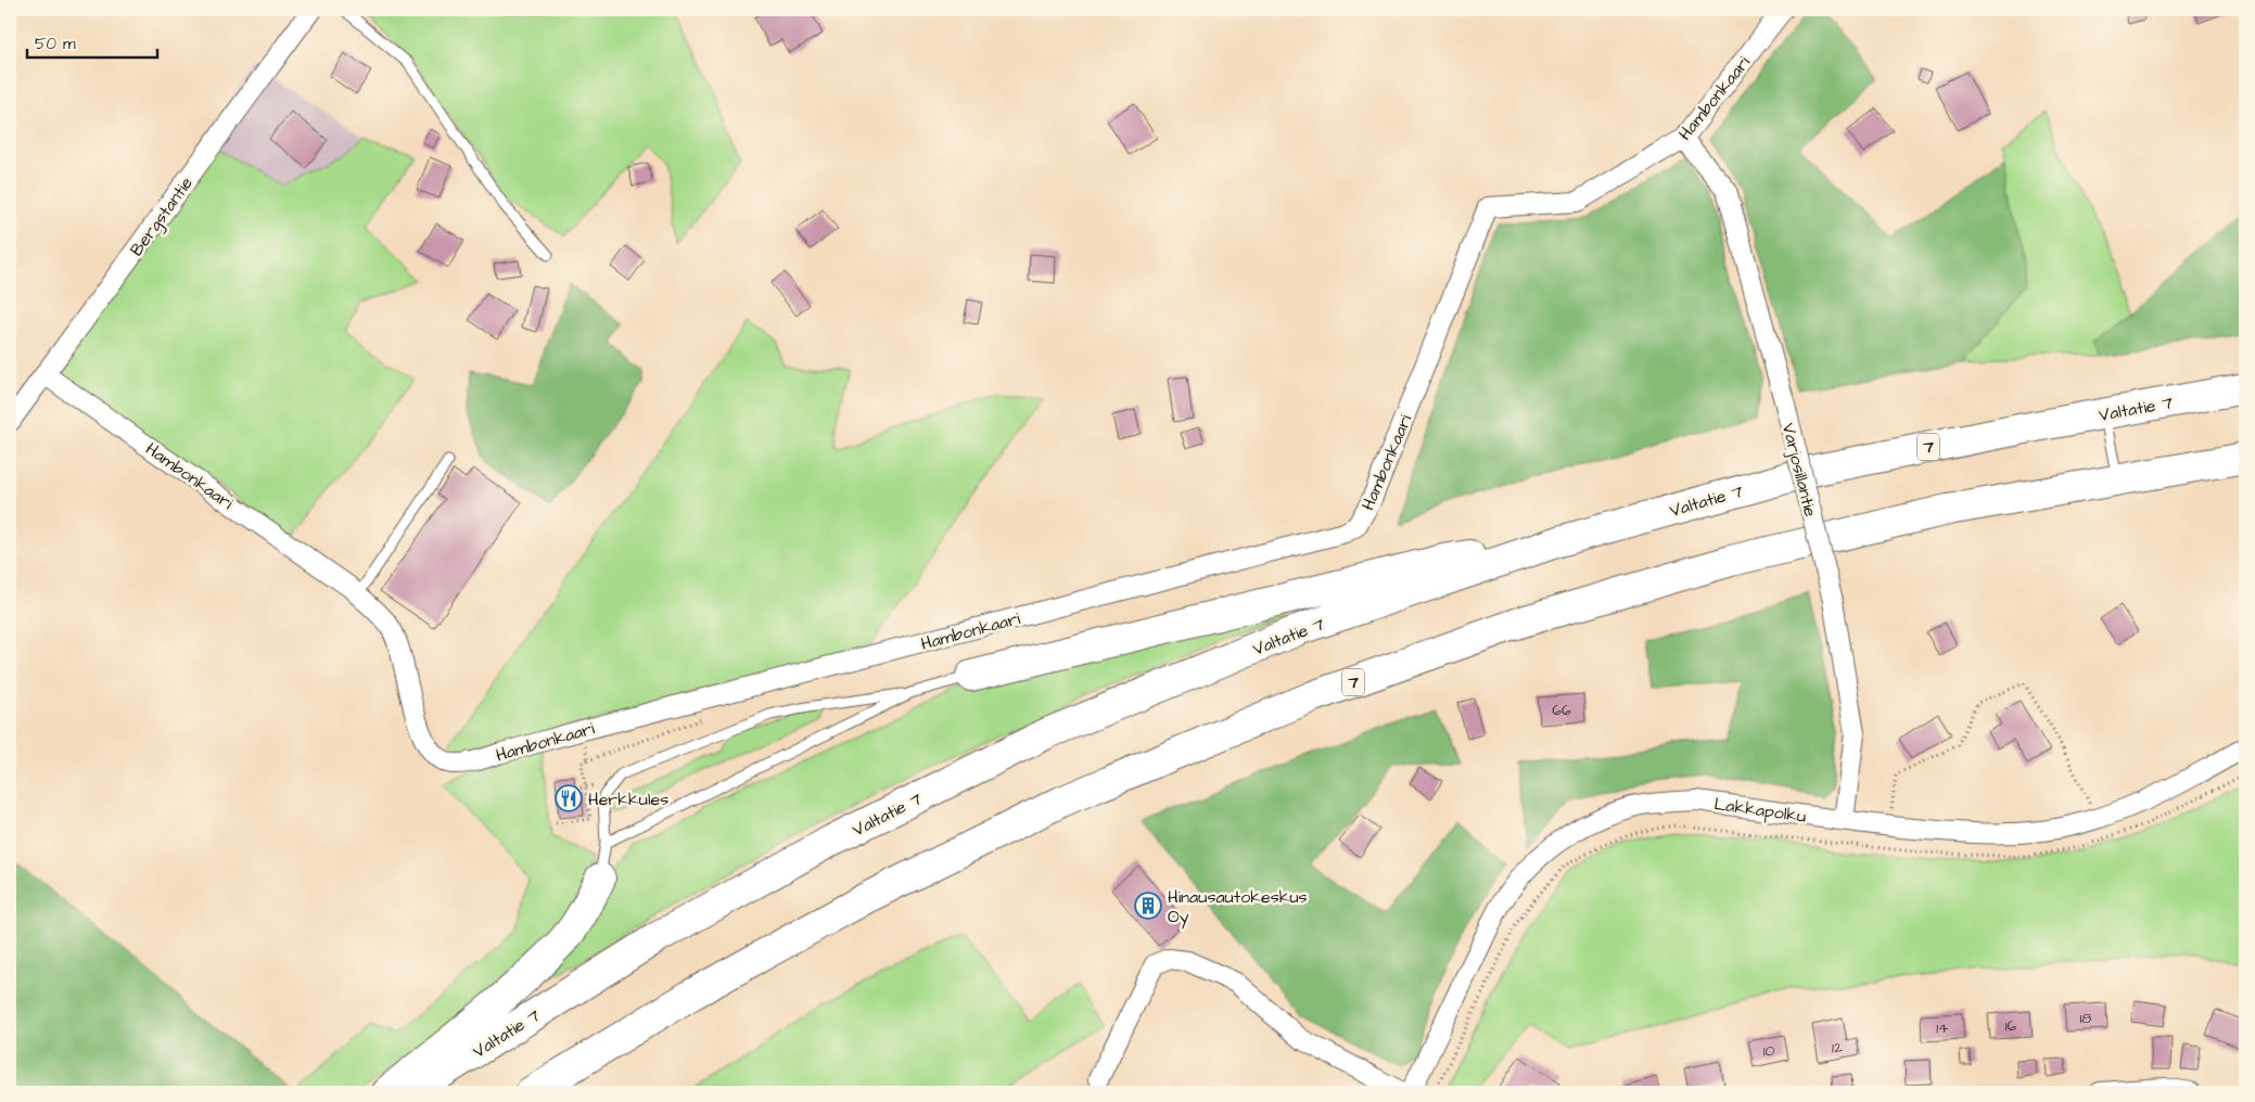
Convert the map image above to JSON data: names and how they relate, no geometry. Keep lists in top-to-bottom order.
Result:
{
  "streets": {
    "highway": ["Valtatie 7", "7"],
    "street": [
      "Hambonkaari",
      "Bergstantie",
      "Varjosillantie",
      "Lakkapolku"
    ]
  },
  "crossings": [
    ["Hambonkaari", "Bergstantie"],
    ["Hambonkaari", "Varjosillantie"],
    ["Varjosillantie", "Lakkapolku"]
  ],
  "places": {
    "restaurant": ["Herkkules"],
    "building": ["Hinausautokeskus Oy"]
  },
  "house_numbers": [
    "66",
    "18",
    "16",
    "14",
    "12",
    "10"
  ],
  "scale_bar": "50 m"
}
